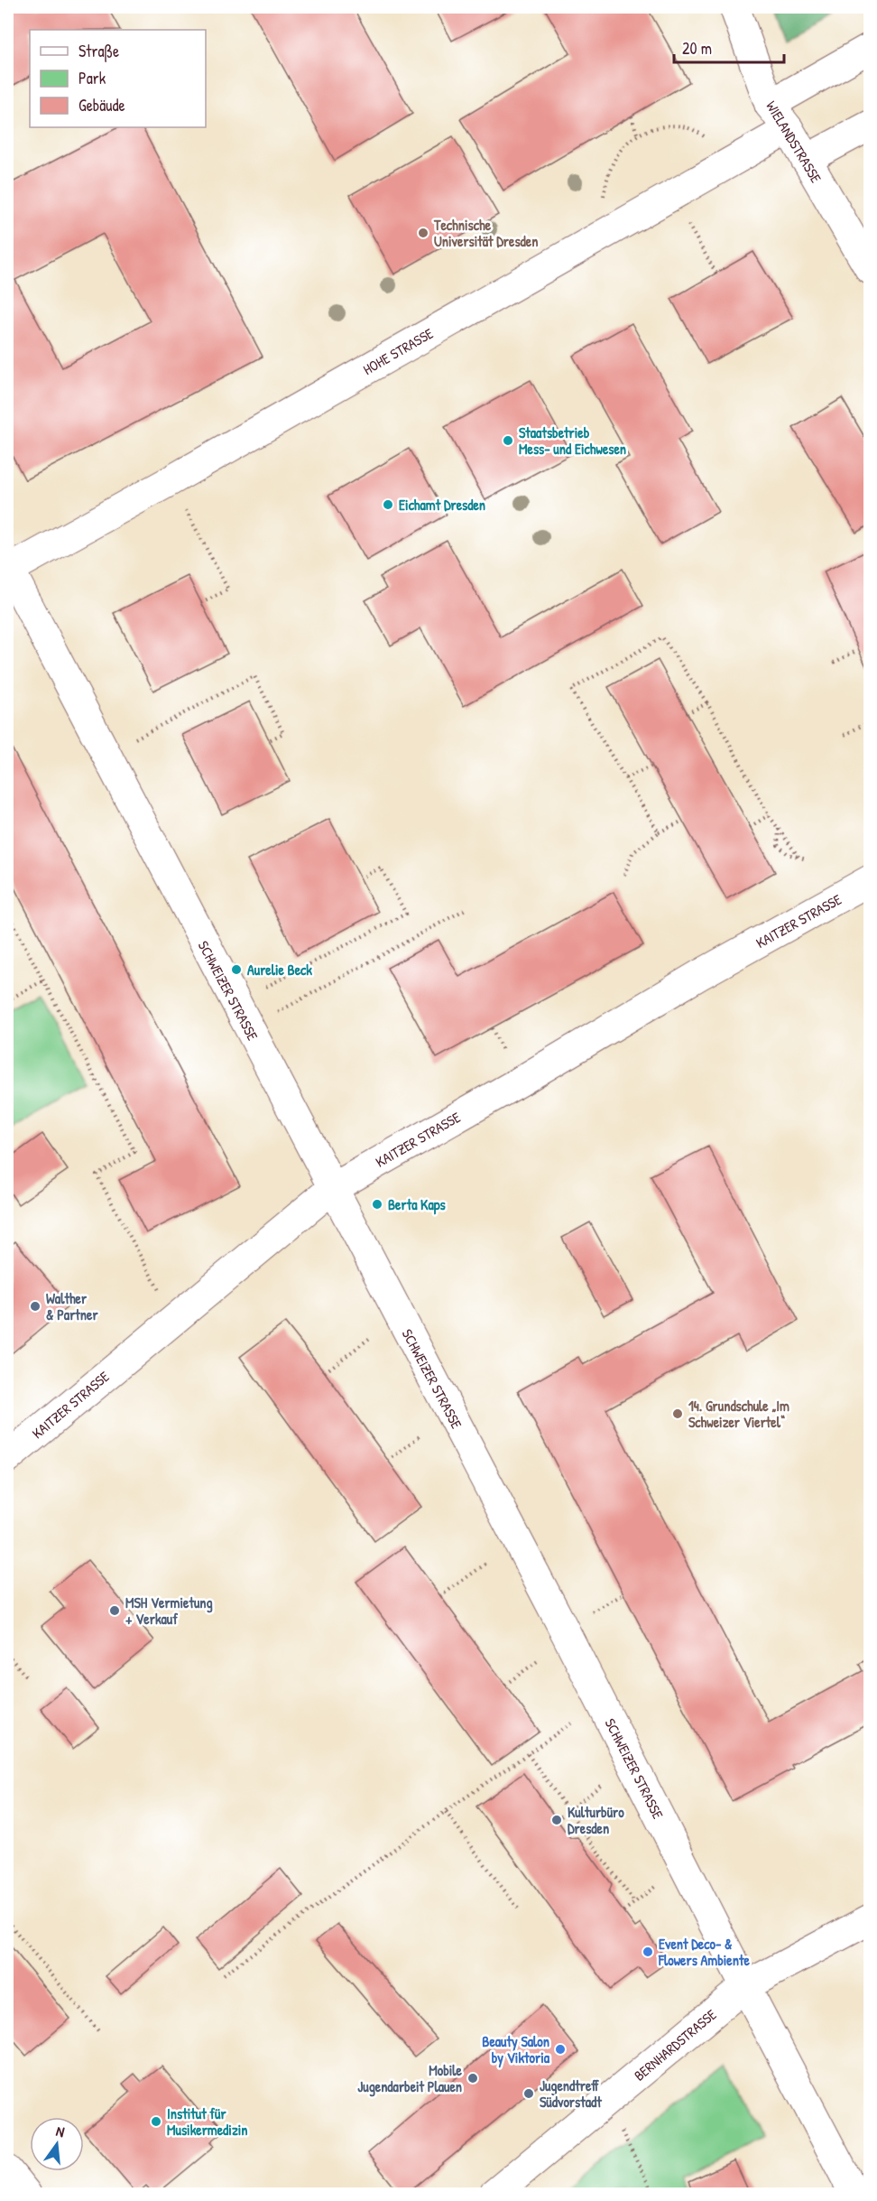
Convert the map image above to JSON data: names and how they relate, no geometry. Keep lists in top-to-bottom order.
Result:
{
  "streets": {
    "street": [
      "WIELANDSTRASSE",
      "HOHE STRASSE",
      "KAITZER STRASSE",
      "SCHWEIZER STRASSE",
      "BERNHARDSTRASSE"
    ]
  },
  "crossings": [
    ["WIELANDSTRASSE", "HOHE STRASSE"],
    ["HOHE STRASSE", "SCHWEIZER STRASSE"],
    ["KAITZER STRASSE", "SCHWEIZER STRASSE"],
    ["SCHWEIZER STRASSE", "BERNHARDSTRASSE"]
  ],
  "places": [
    "Technische Universität Dresden",
    "Staatsbetrieb Mess- und Eichwesen",
    "Eichamt Dresden",
    "Aurelie Beck",
    "Berta Kaps",
    "Walther & Partner",
    "14. Grundschule „Im Schweizer Viertel“",
    "MSH Vermietung + Verkauf",
    "Kulturbüro Dresden",
    "Event Deco- & Flowers Ambiente",
    "Beauty Salon by Viktoria",
    "Mobile Jugendarbeit Plauen",
    "Jugendtreff Südvorstadt",
    "Institut für Musikermedizin"
  ],
  "legend": ["Straße", "Park", "Gebäude"],
  "scale_bar": "20 m",
  "north": "top"
}
